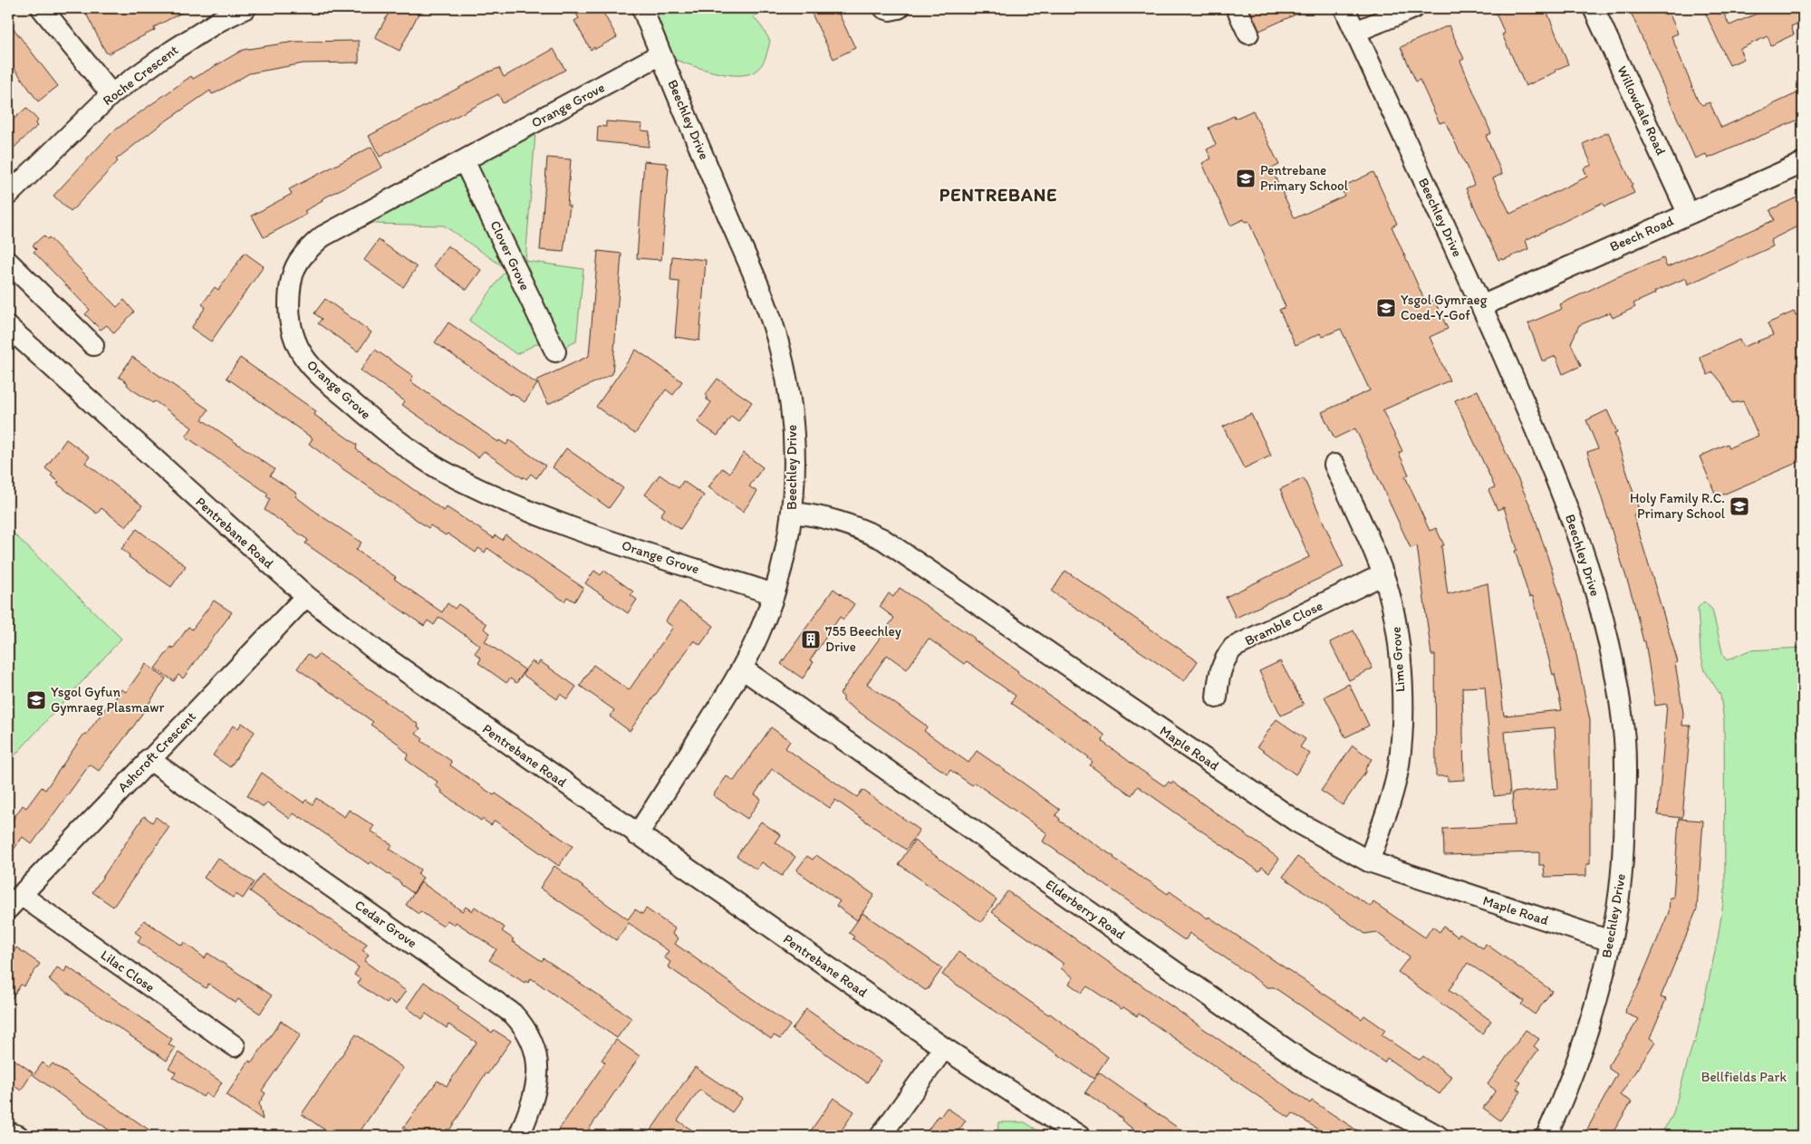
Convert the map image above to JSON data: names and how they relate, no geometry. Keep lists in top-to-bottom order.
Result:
{
  "streets": {
    "street": [
      "Roche Crescent",
      "Orange Grove",
      "Willowdale Road",
      "Beechley Drive",
      "Beech Road",
      "Clover Grove",
      "Pentrebane Road",
      "Bramble Close",
      "Lime Grove",
      "Maple Road",
      "Ashcroft Crescent",
      "Elderberry Road",
      "Cedar Grove",
      "Lilac Close"
    ]
  },
  "crossings": [
    ["Orange Grove", "Beechley Drive"],
    ["Orange Grove", "Clover Grove"],
    ["Willowdale Road", "Beech Road"],
    ["Beechley Drive", "Beech Road"],
    ["Beechley Drive", "Pentrebane Road"],
    ["Beechley Drive", "Maple Road"],
    ["Beechley Drive", "Elderberry Road"],
    ["Pentrebane Road", "Ashcroft Crescent"],
    ["Bramble Close", "Lime Grove"],
    ["Lime Grove", "Maple Road"],
    ["Ashcroft Crescent", "Cedar Grove"],
    ["Ashcroft Crescent", "Lilac Close"]
  ],
  "districts": ["PENTREBANE"],
  "parks": ["Bellfields Park"],
  "places": {
    "school or university": [
      "Pentrebane Primary School",
      "Ysgol Gymraeg Coed-Y-Gof",
      "Holy Family R.C. Primary School",
      "Ysgol Gyfun Gymraeg Plasmawr"
    ],
    "building": ["755 Beechley Drive"]
  }
}
